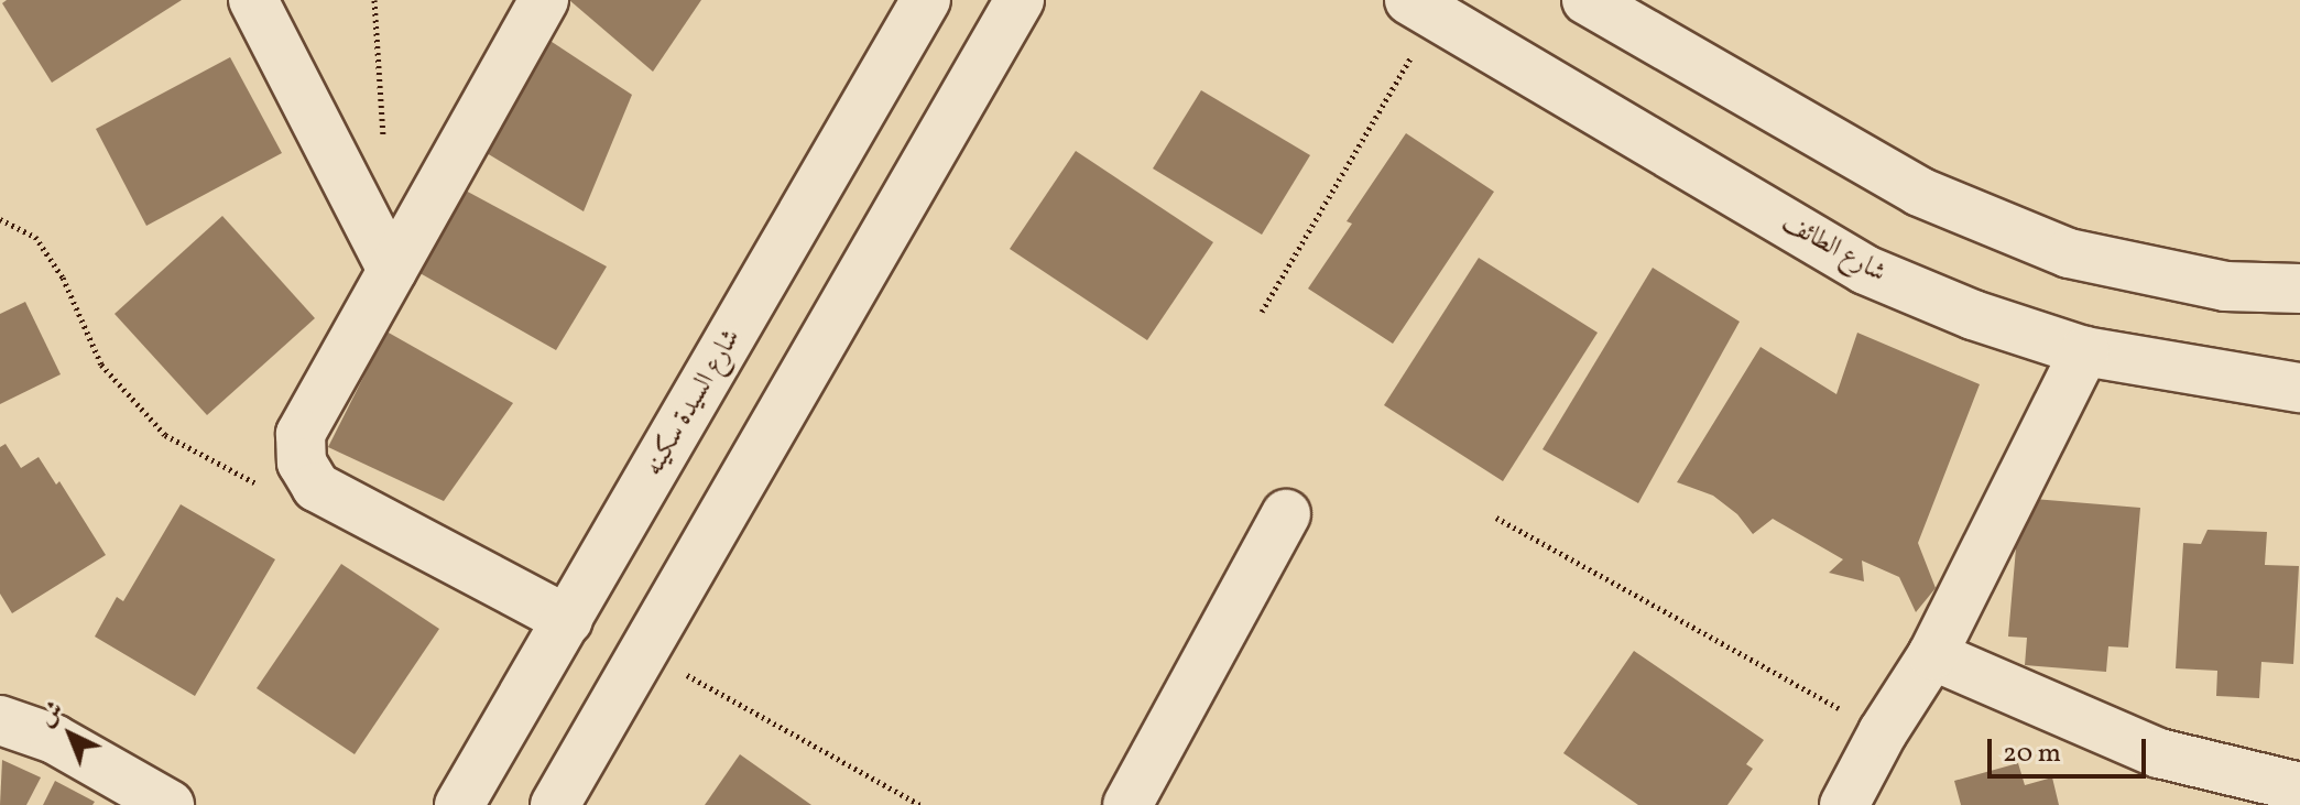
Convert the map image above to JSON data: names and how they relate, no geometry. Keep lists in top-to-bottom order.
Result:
{
  "streets": {
    "street": ["شارع الطائف", "شارع السيدة سكينه"]
  },
  "scale_bar": "20 m",
  "north": "top left"
}
